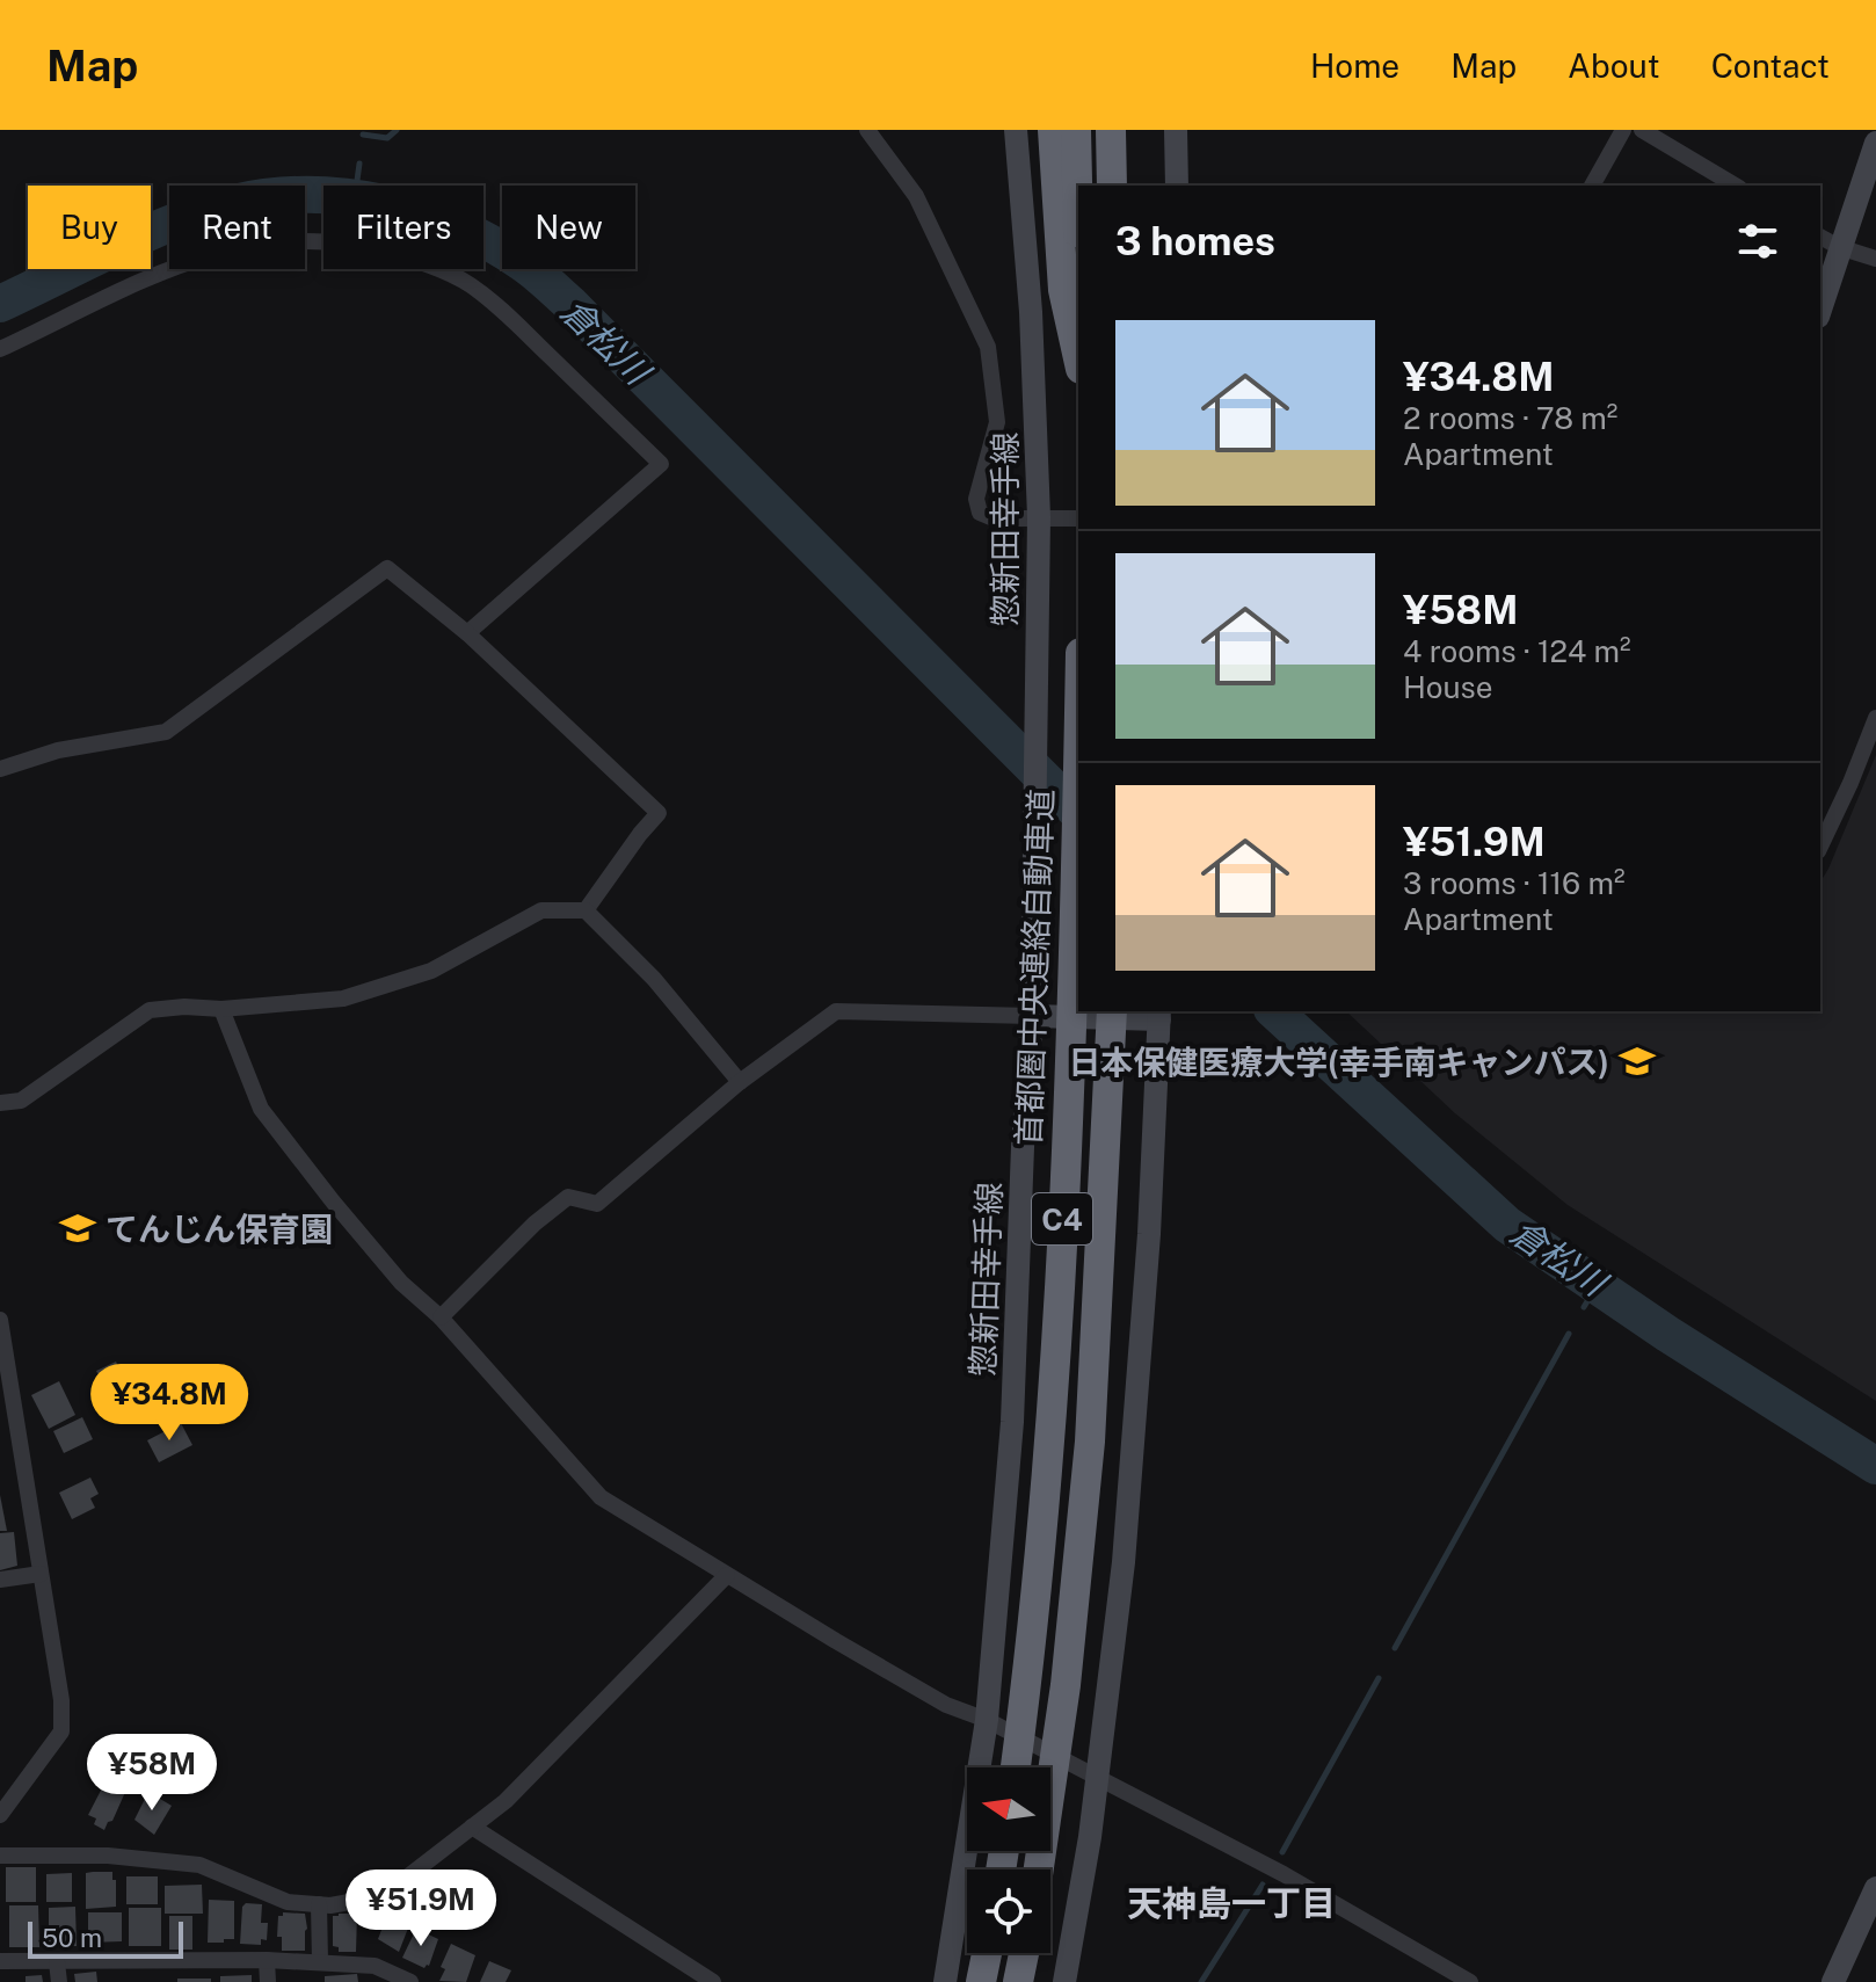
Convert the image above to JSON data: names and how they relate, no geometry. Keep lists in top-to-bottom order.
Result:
{
  "streets": {
    "highway": ["首都圏中央連絡自動車道", "C4"],
    "main road": ["惣新田幸手線"]
  },
  "districts": ["天神島一丁目"],
  "water": ["倉松川"],
  "places": {
    "school or university": ["日本保健医療大学(幸手南キャンパス)", "てんじん保育園"]
  },
  "scale_bar": "50 m",
  "north": "left",
  "page": {
    "header": "Map",
    "nav": [
      "Home",
      "Map",
      "About",
      "Contact"
    ],
    "chip": [
      "Buy",
      "Rent",
      "Filters",
      "New"
    ],
    "heading": "3 homes",
    "list": [
      {
        "name": "¥34.8M",
        "note": "2 rooms · 78 m² · Apartment"
      },
      {
        "name": "¥58M",
        "note": "4 rooms · 124 m² · House"
      },
      {
        "name": "¥51.9M",
        "note": "3 rooms · 116 m² · Apartment"
      }
    ],
    "price": ["¥34.8M", "¥58M", "¥51.9M"],
    "scale": "50 m"
  }
}
